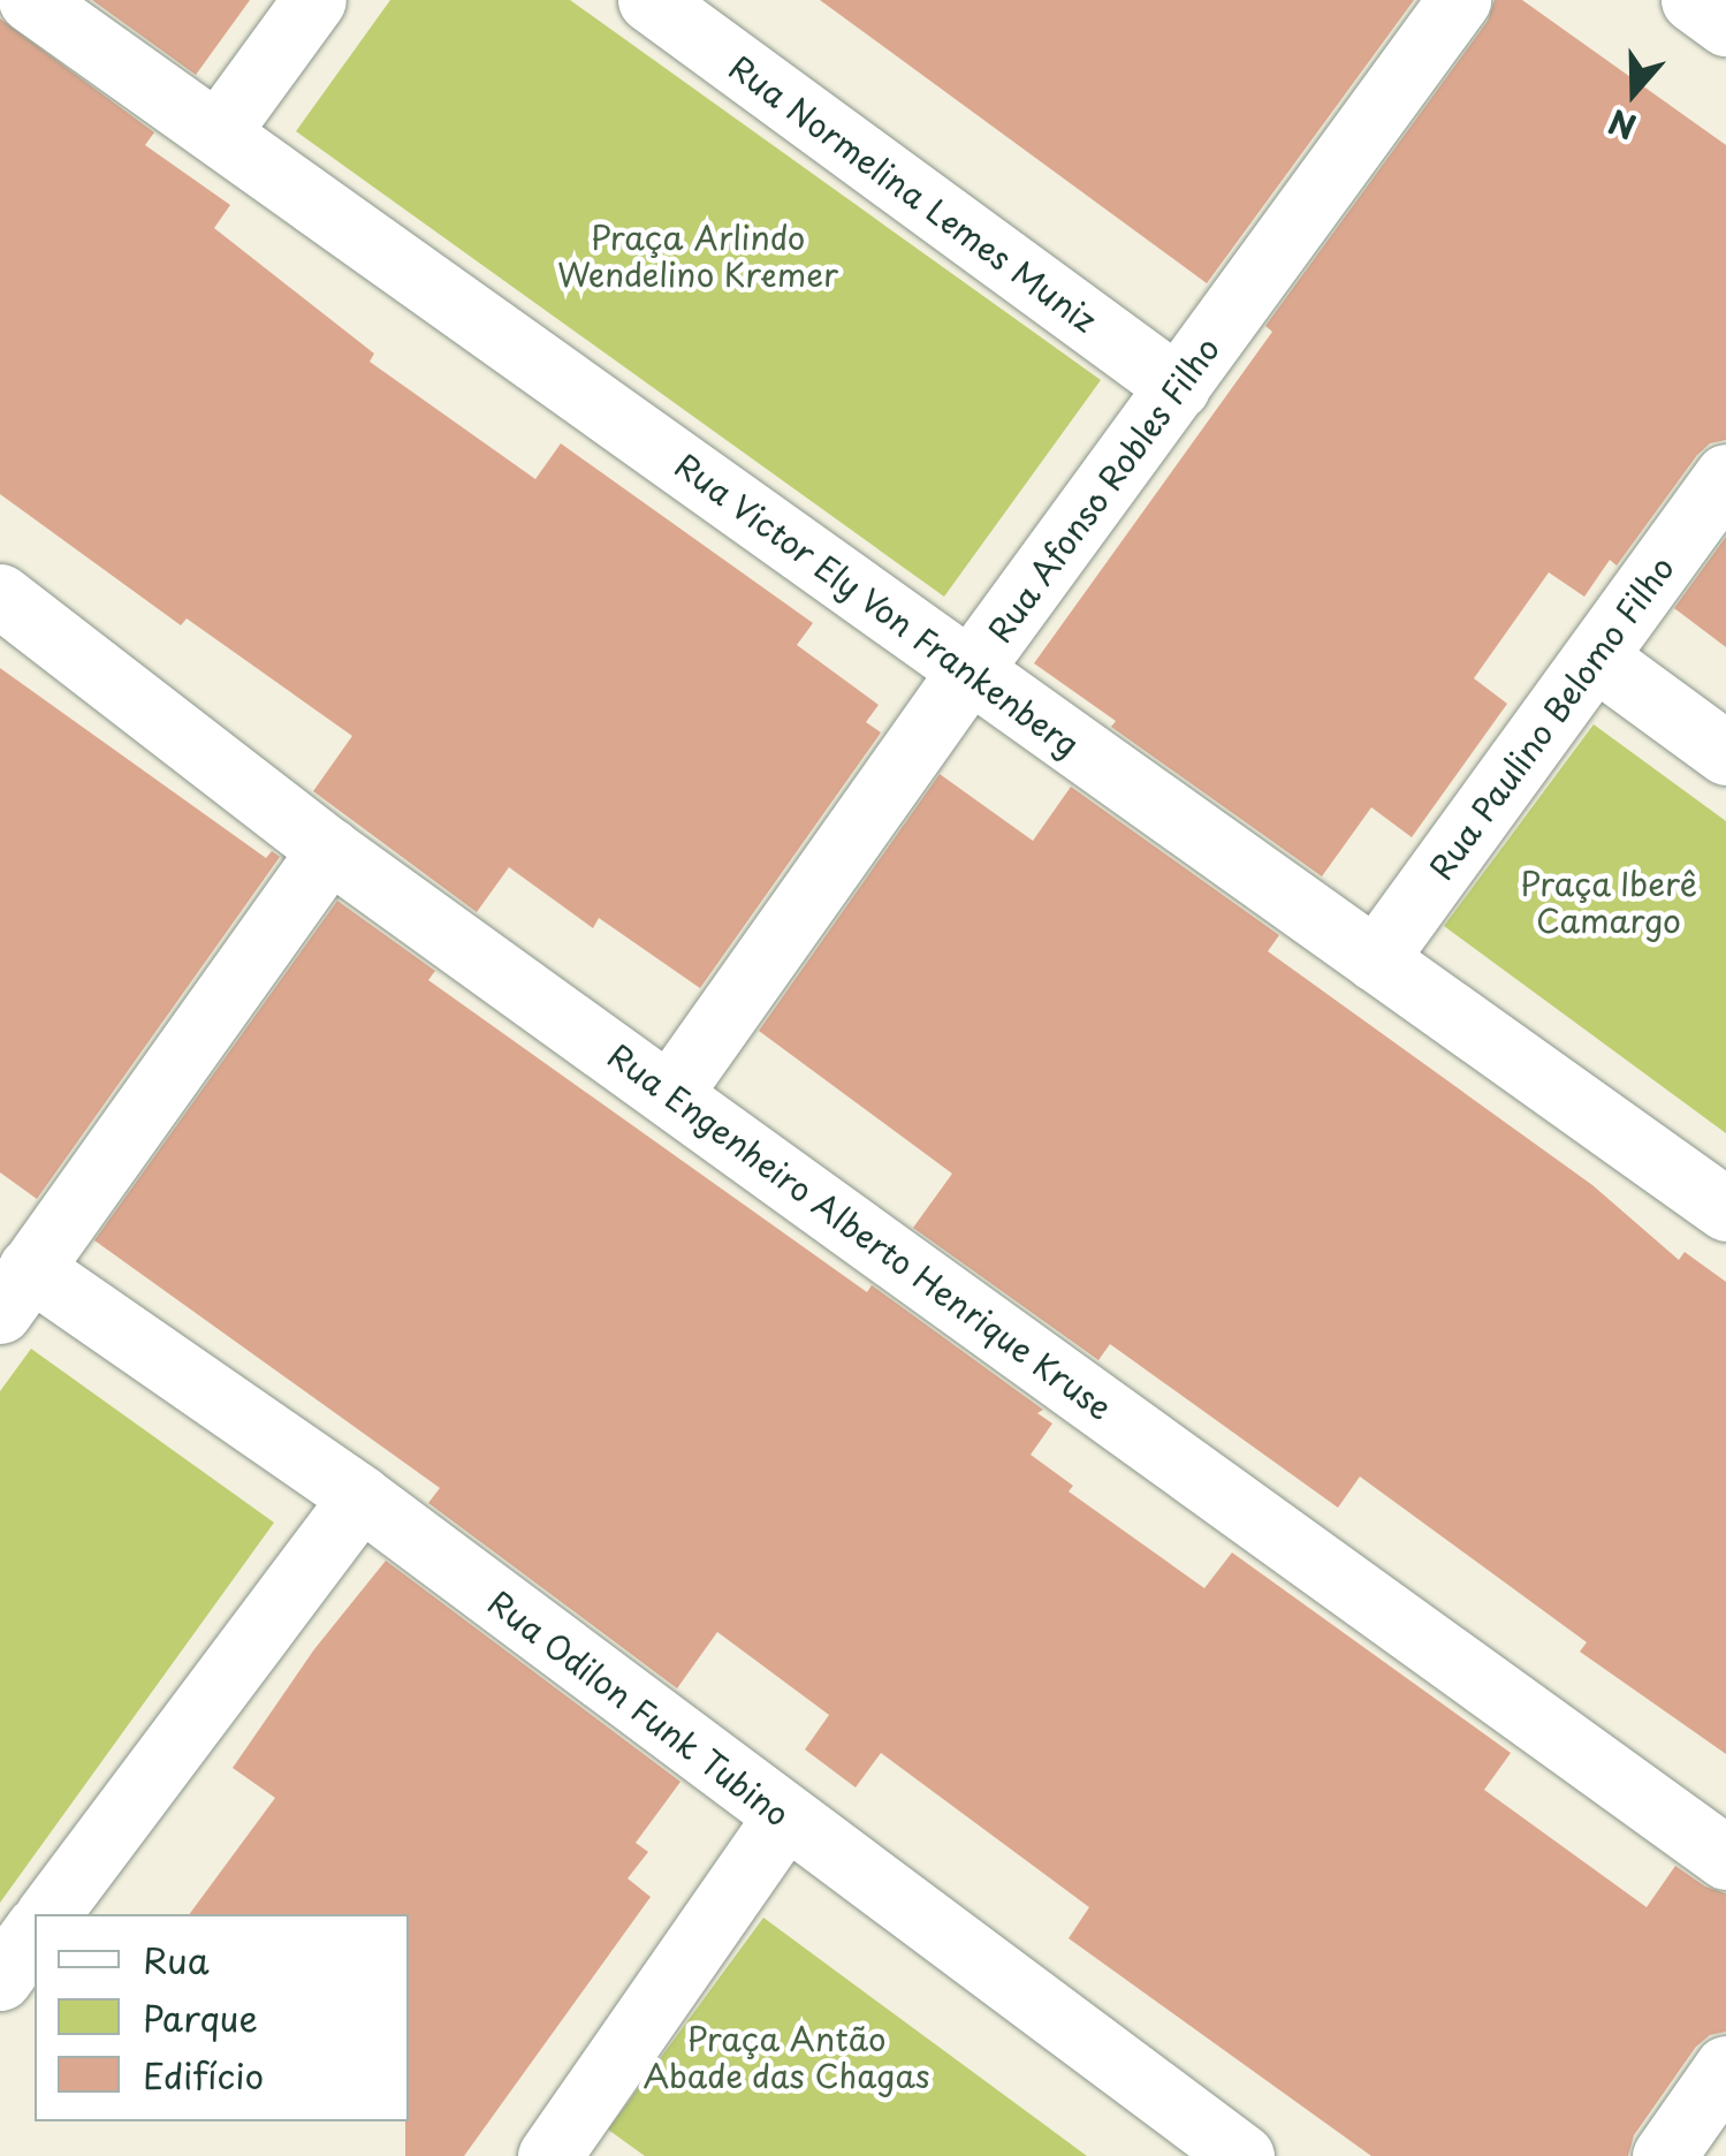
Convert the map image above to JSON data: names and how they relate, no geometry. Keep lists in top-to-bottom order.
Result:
{
  "streets": {
    "street": [
      "Rua Normelina Lemes Muniz",
      "Rua Afonso Robles Filho",
      "Rua Victor Ely Von Frankenberg",
      "Rua Paulino Belomo Filho",
      "Rua Engenheiro Alberto Henrique Kruse",
      "Rua Odilon Funk Tubino"
    ]
  },
  "crossings": [
    ["Rua Normelina Lemes Muniz", "Rua Afonso Robles Filho"],
    ["Rua Afonso Robles Filho", "Rua Victor Ely Von Frankenberg"],
    ["Rua Afonso Robles Filho", "Rua Engenheiro Alberto Henrique Kruse"],
    ["Rua Victor Ely Von Frankenberg", "Rua Paulino Belomo Filho"]
  ],
  "parks": ["Praça Arlindo Wendelino Kremer", "Praça Iberê Camargo", "Praça Antão Abade das Chagas"],
  "legend": ["Rua", "Parque", "Edifício"],
  "north": "bottom"
}
